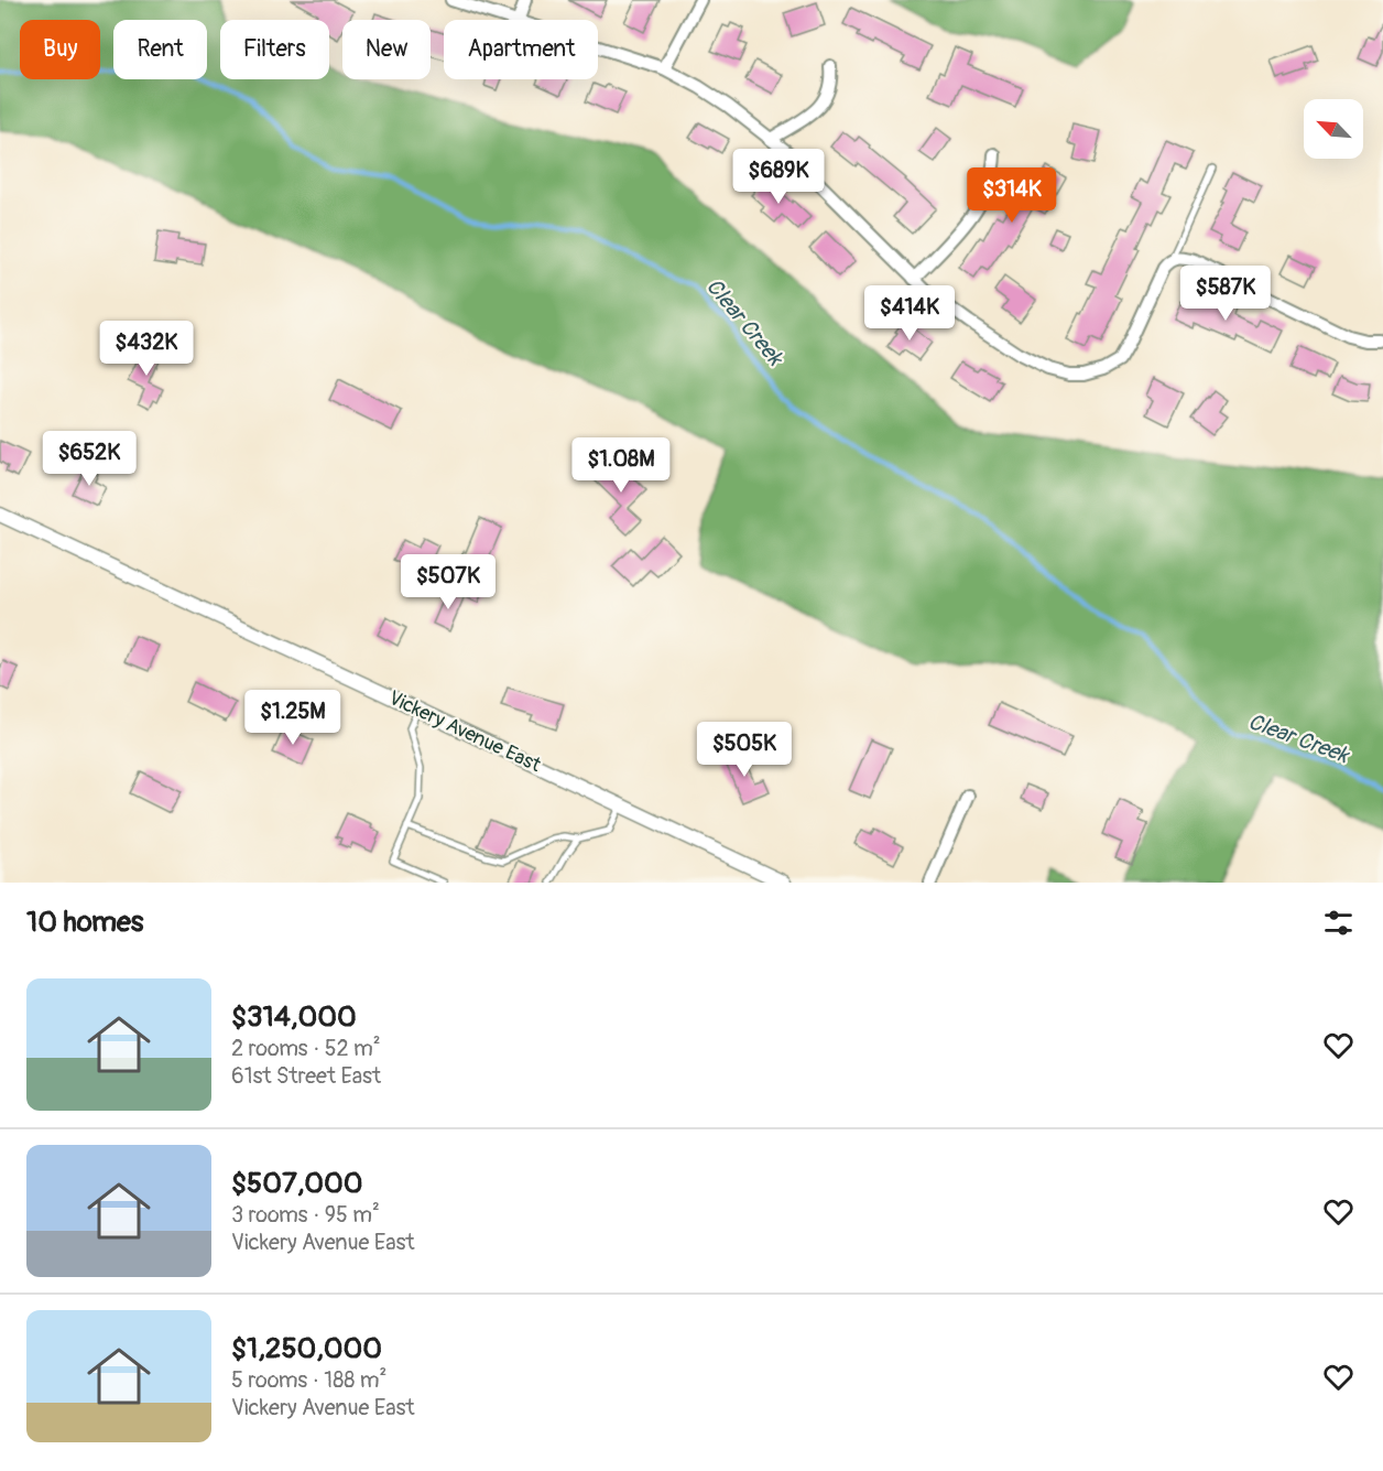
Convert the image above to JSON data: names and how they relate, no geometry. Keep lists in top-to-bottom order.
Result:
{
  "streets": {
    "street": ["Vickery Avenue East"]
  },
  "water": ["Clear Creek"],
  "north": "top left",
  "page": {
    "chip": [
      "Buy",
      "Rent",
      "Filters",
      "New",
      "Apartment"
    ],
    "price": [
      "$689K",
      "$314K",
      "$587K",
      "$414K",
      "$432K",
      "$652K",
      "$1.08M",
      "$507K",
      "$1.25M",
      "$505K"
    ],
    "heading": "10 homes",
    "list": [
      {
        "name": "$314,000",
        "note": "2 rooms · 52 m² · 61st Street East"
      },
      {
        "name": "$507,000",
        "note": "3 rooms · 95 m² · Vickery Avenue East"
      },
      {
        "name": "$1,250,000",
        "note": "5 rooms · 188 m² · Vickery Avenue East"
      }
    ]
  }
}
